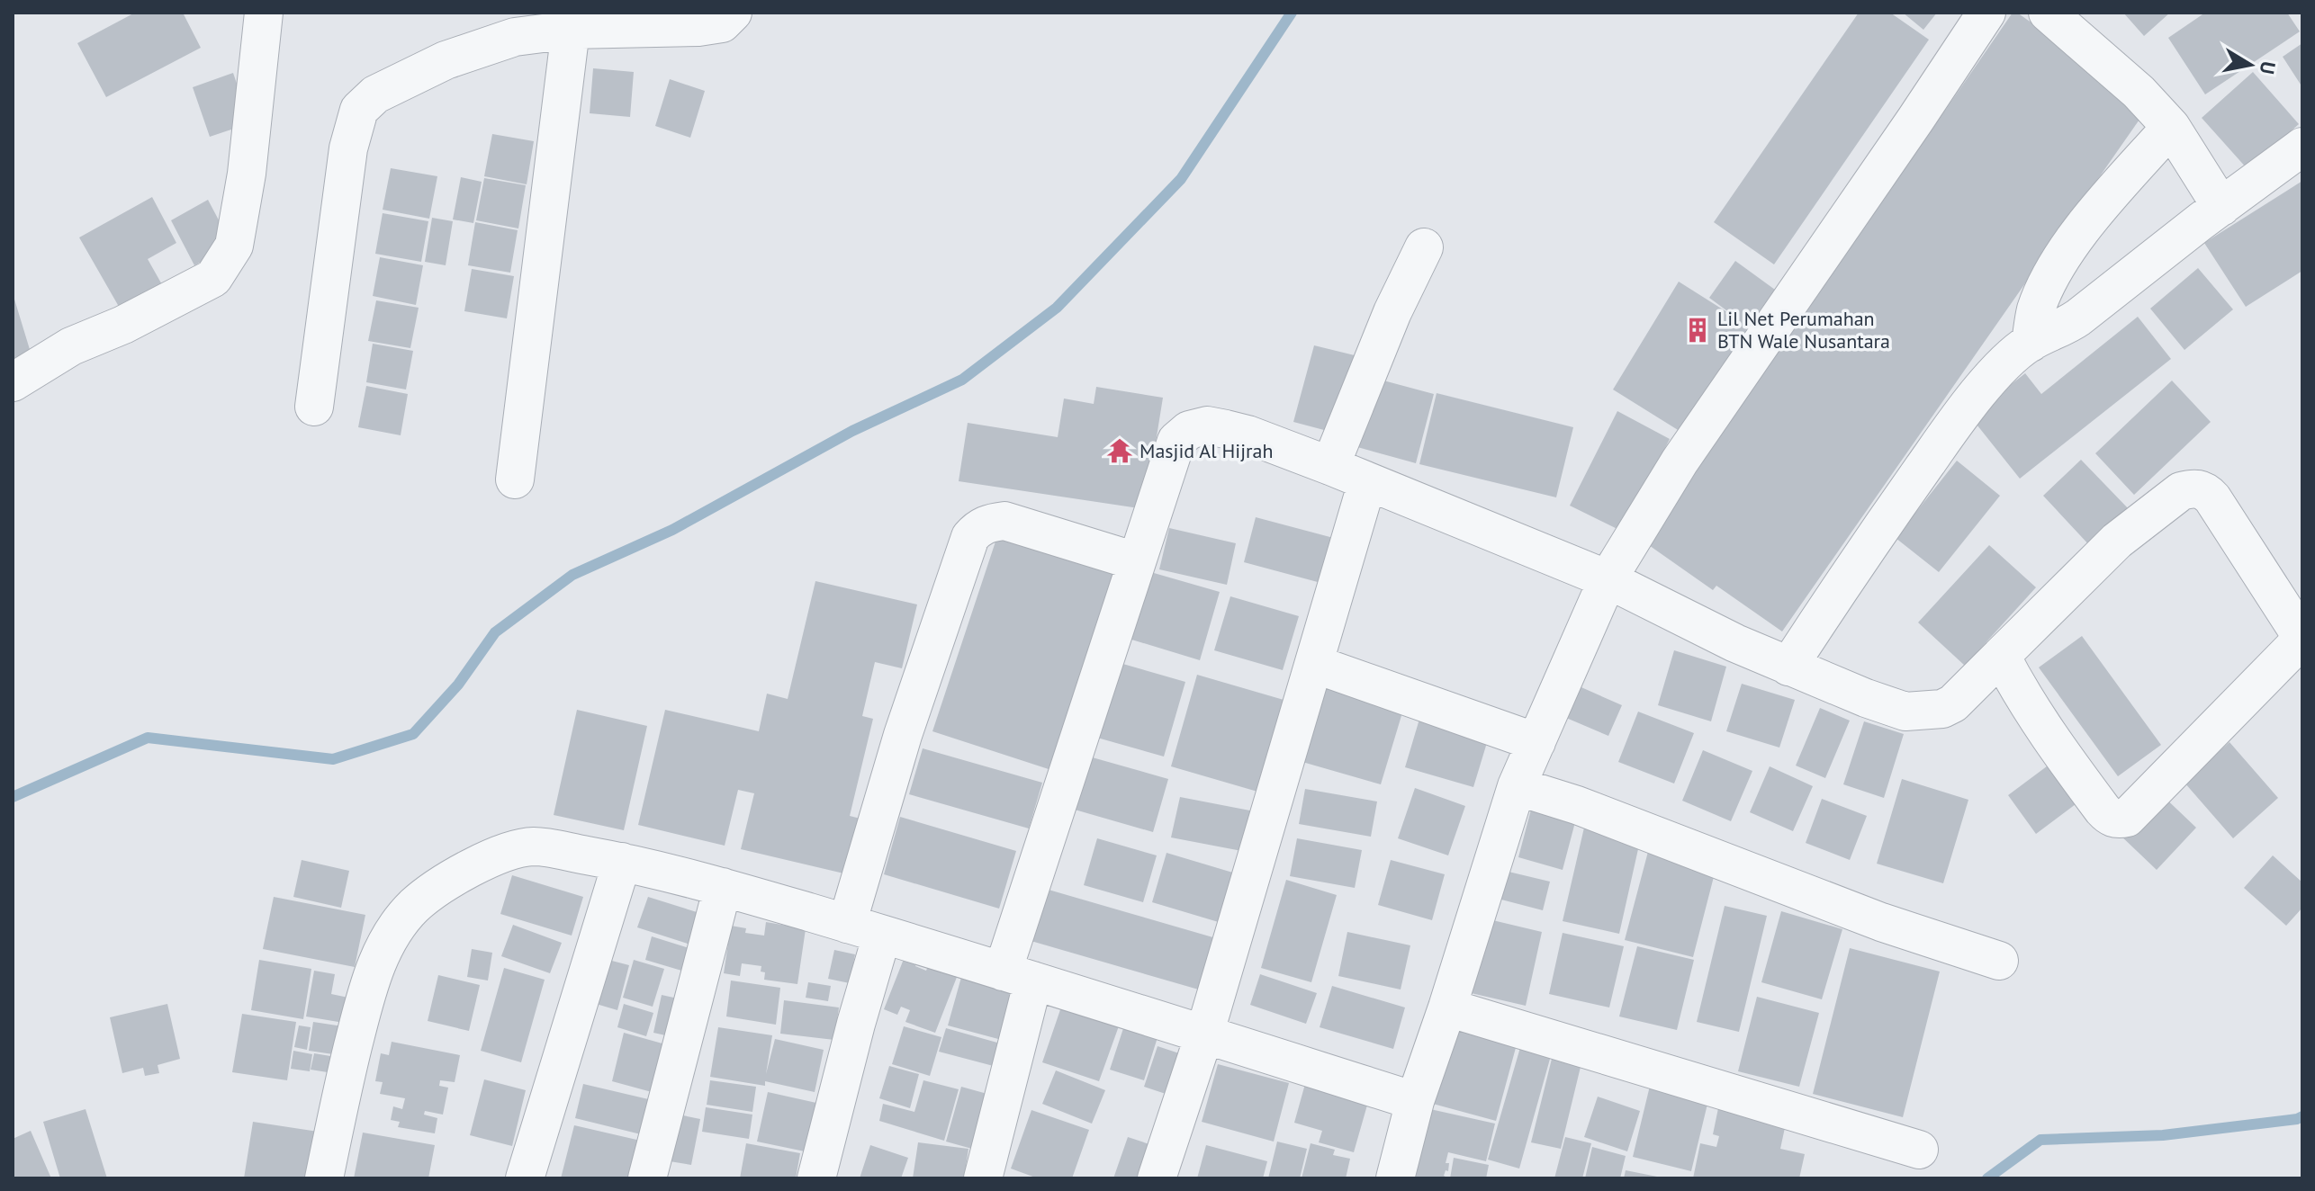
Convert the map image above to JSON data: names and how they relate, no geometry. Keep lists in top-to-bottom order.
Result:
{
  "places": {
    "building": ["Lil Net Perumahan BTN Wale Nusantara"],
    "temple": ["Masjid Al Hijrah"]
  },
  "north": "right"
}
